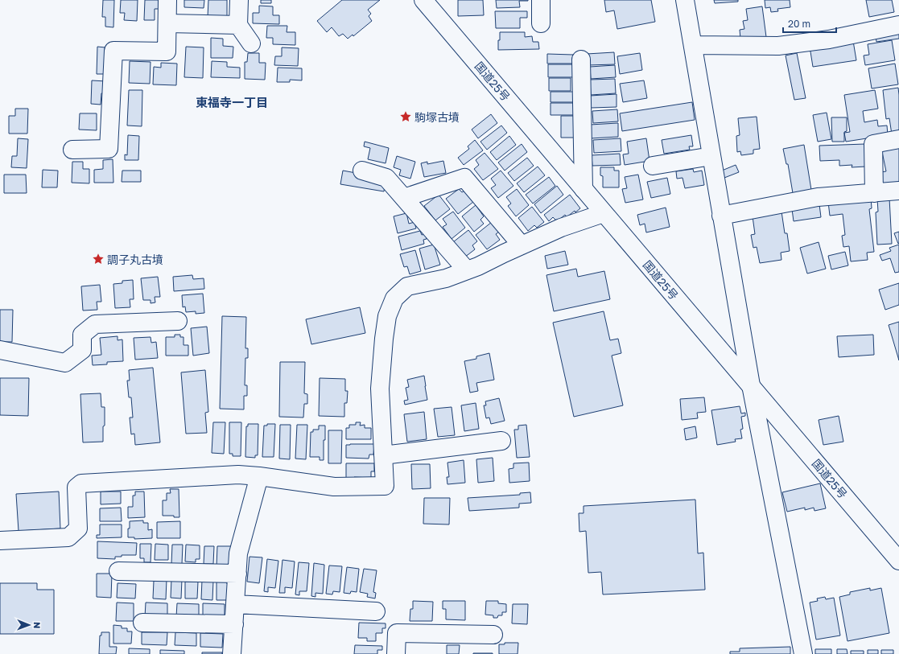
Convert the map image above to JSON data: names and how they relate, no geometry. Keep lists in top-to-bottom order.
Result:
{
  "streets": {
    "main road": ["国道25号"]
  },
  "districts": ["東福寺一丁目"],
  "places": {
    "place": ["駒塚古墳", "調子丸古墳"]
  },
  "scale_bar": "20 m",
  "north": "right"
}
